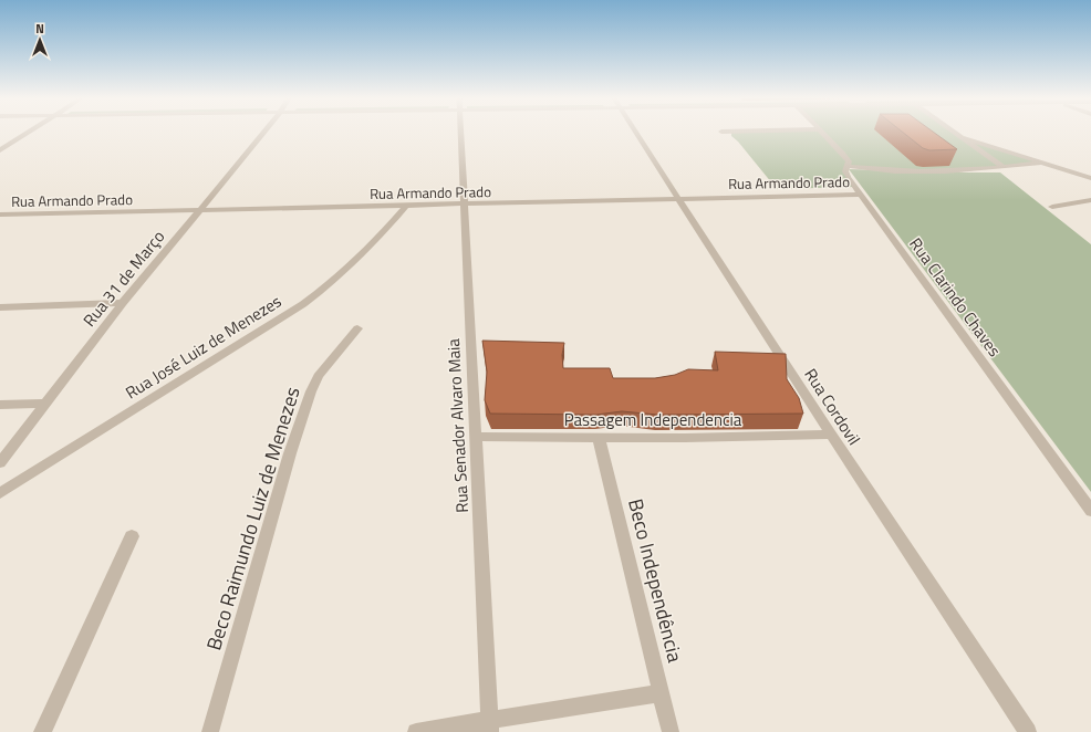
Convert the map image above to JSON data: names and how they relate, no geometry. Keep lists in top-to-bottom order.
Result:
{
  "streets": {
    "street": [
      "Rua Armando Prado",
      "Rua 31 de Março",
      "Rua Clarindo Chaves",
      "Rua José Luiz de Menezes",
      "Rua Cordovil",
      "Passagem Independencia",
      "Rua Senador Alvaro Maia",
      "Beco Raimundo Luiz de Menezes",
      "Beco Independência"
    ]
  },
  "crossings": [
    ["Rua Armando Prado", "Rua 31 de Março"],
    ["Rua Armando Prado", "Rua Clarindo Chaves"],
    ["Rua Armando Prado", "Rua José Luiz de Menezes"],
    ["Rua Armando Prado", "Rua Cordovil"],
    ["Rua Armando Prado", "Rua Senador Alvaro Maia"],
    ["Rua Cordovil", "Passagem Independencia"],
    ["Passagem Independencia", "Rua Senador Alvaro Maia"],
    ["Passagem Independencia", "Beco Independência"]
  ],
  "north": "top"
}
